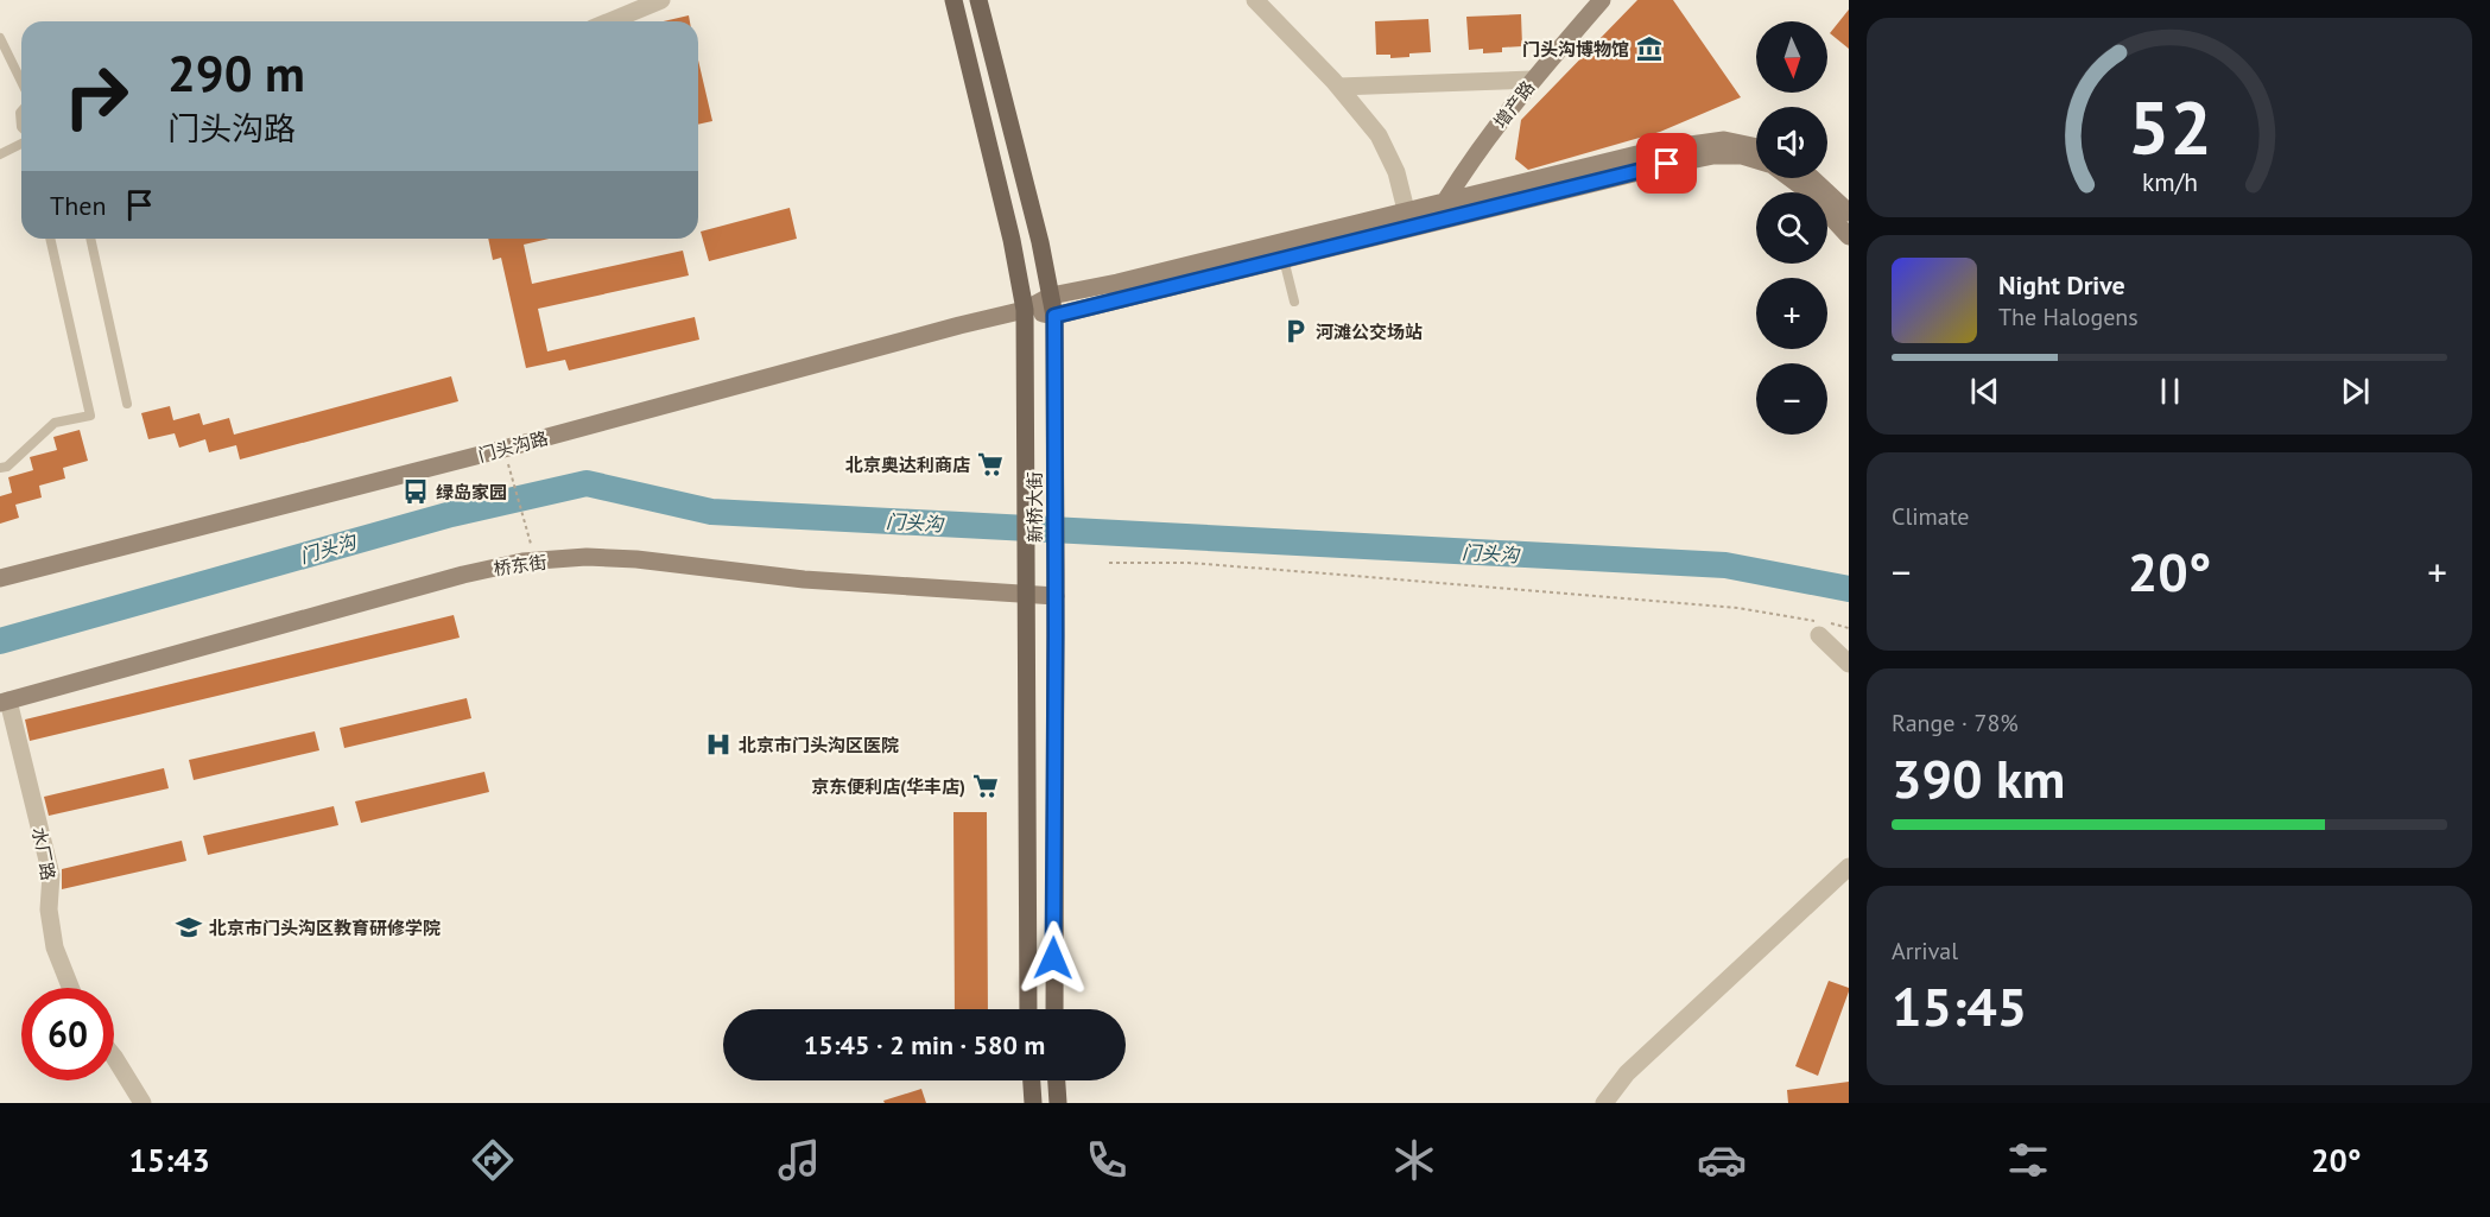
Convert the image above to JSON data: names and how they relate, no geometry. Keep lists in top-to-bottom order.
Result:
{
  "streets": {
    "main road": ["新桥大街"],
    "street": [
      "增产路",
      "门头沟路",
      "桥东街",
      "水厂路"
    ]
  },
  "crossings": [
    ["增产路", "门头沟路"],
    ["门头沟路", "新桥大街"],
    ["新桥大街", "桥东街"],
    ["桥东街", "水厂路"]
  ],
  "water": ["门头沟"],
  "places": {
    "museum": ["门头沟博物馆"],
    "parking": ["河滩公交场站"],
    "supermarket": ["北京奥达利商店", "京东便利店(华丰店)"],
    "bus stop": ["绿岛家园"],
    "hospital": ["北京市门头沟区医院"],
    "school or university": ["北京市门头沟区教育研修学院"]
  },
  "north": "bottom",
  "page": {
    "map_buttons": ["+", "−"],
    "turn": ["290 m", "门头沟路"],
    "then": "Then",
    "song": ["Night Drive", "The Halogens"],
    "tile": [
      "Climate",
      ["Range · 78%", "390 km"],
      ["Arrival", "15:45"]
    ],
    "heat": ["−", "20°", "+"],
    "limit": "60",
    "trip": "15:45 · 2 min · 580 m",
    "tabs": ["15:43", "20°"],
    "gauge": ["52", "km/h"]
  }
}
